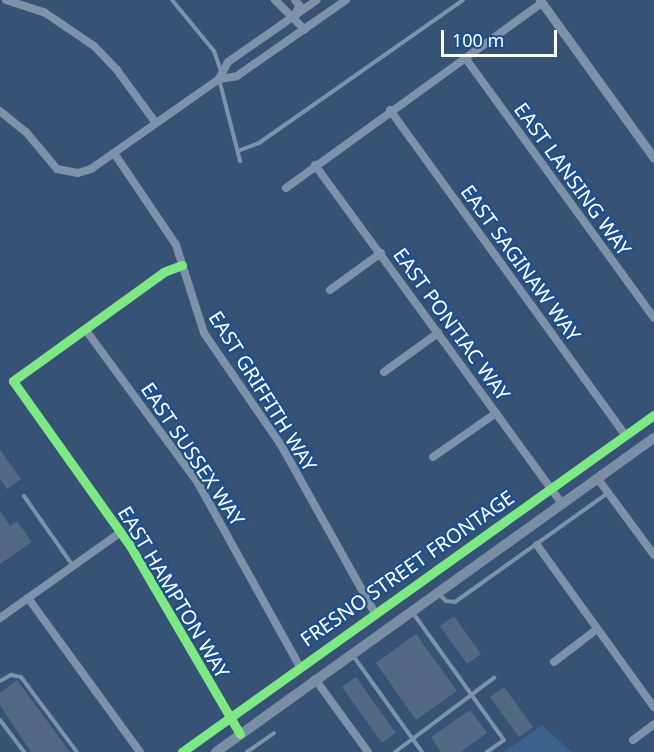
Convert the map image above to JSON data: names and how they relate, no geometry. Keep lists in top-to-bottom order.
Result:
{
  "streets": {
    "street": [
      "EAST LANSING WAY",
      "EAST SAGINAW WAY",
      "EAST PONTIAC WAY",
      "EAST GRIFFITH WAY",
      "EAST SUSSEX WAY",
      "FRESNO STREET FRONTAGE",
      "EAST HAMPTON WAY"
    ]
  },
  "crossings": [
    ["EAST SAGINAW WAY", "FRESNO STREET FRONTAGE"],
    ["EAST PONTIAC WAY", "FRESNO STREET FRONTAGE"],
    ["EAST GRIFFITH WAY", "FRESNO STREET FRONTAGE"],
    ["EAST SUSSEX WAY", "FRESNO STREET FRONTAGE"],
    ["EAST SUSSEX WAY", "EAST HAMPTON WAY"],
    ["FRESNO STREET FRONTAGE", "EAST HAMPTON WAY"]
  ],
  "scale_bar": "100 m"
}
